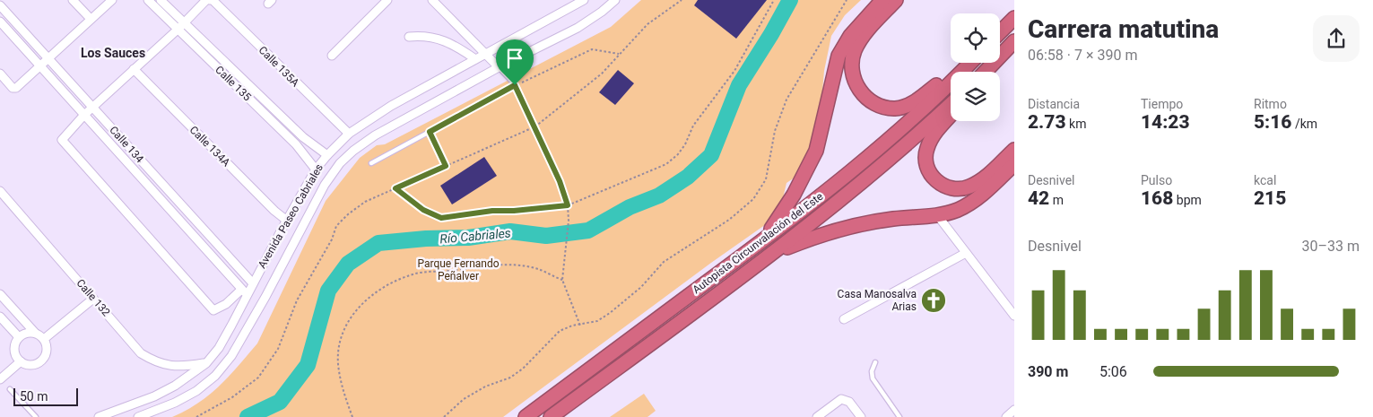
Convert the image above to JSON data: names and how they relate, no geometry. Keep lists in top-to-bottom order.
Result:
{
  "streets": {
    "highway": ["Autopista Circunvalación del Este"],
    "street": [
      "Calle 135A",
      "Calle 135",
      "Calle 134",
      "Calle 134A",
      "Avenida Paseo Cabriales",
      "Calle 132"
    ]
  },
  "crossings": [
    ["Calle 135A", "Avenida Paseo Cabriales"],
    ["Calle 135", "Avenida Paseo Cabriales"],
    ["Calle 134", "Avenida Paseo Cabriales"],
    ["Calle 134A", "Avenida Paseo Cabriales"],
    ["Avenida Paseo Cabriales", "Calle 132"]
  ],
  "districts": ["Los Sauces"],
  "water": ["Río Cabriales"],
  "parks": ["Parque Fernando Peñalver"],
  "places": {
    "church": ["Casa Manosalva Arias"]
  },
  "scale_bar": "50 m",
  "page": {
    "heading": ["Carrera matutina", "06:58 · 7 × 390 m"],
    "stats": [
      ["Distancia", "2.73 km"],
      ["Tiempo", "14:23"],
      ["Ritmo", "5:16 /km"],
      ["Desnivel", "42 m"],
      ["Pulso", "168 bpm"],
      ["kcal", "215"]
    ],
    "chart": ["Desnivel", "30–33 m"],
    "list": [
      {
        "name": "390 m",
        "note": "5:06"
      }
    ],
    "scale": "50 m"
  }
}
